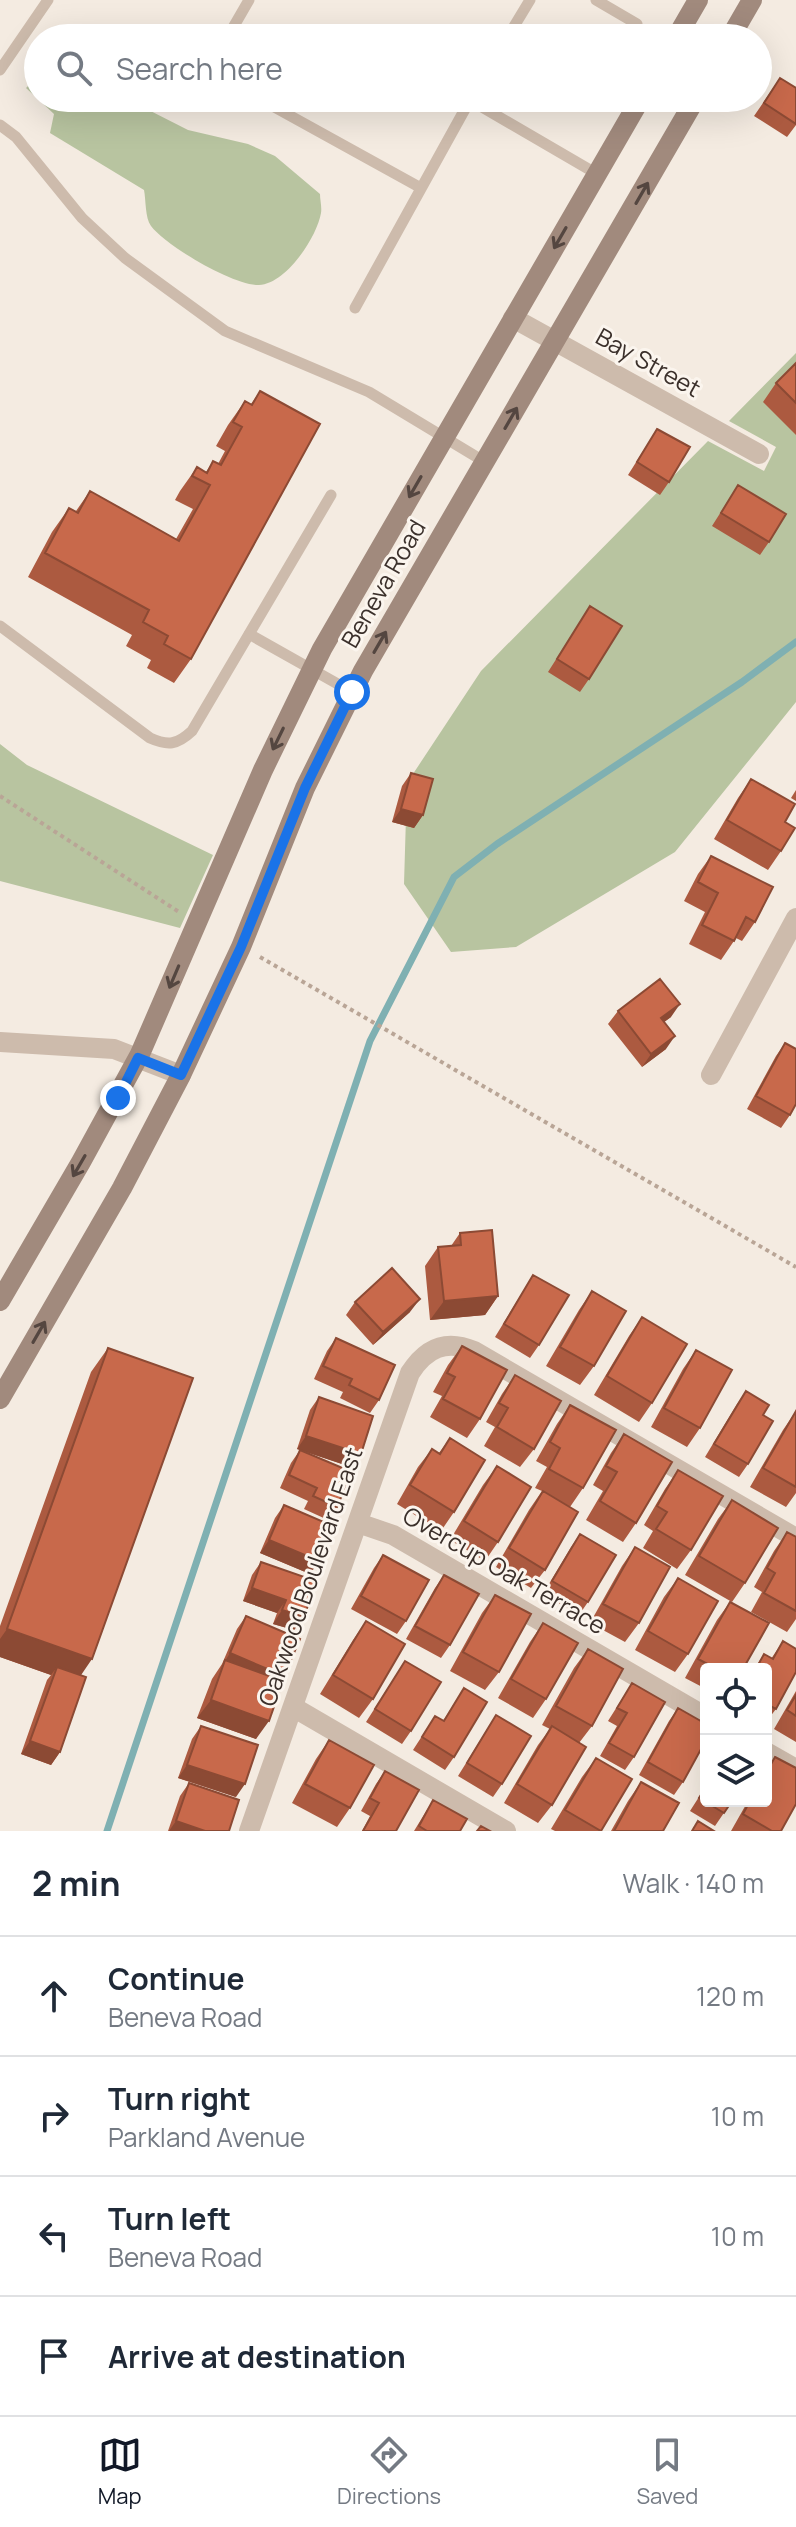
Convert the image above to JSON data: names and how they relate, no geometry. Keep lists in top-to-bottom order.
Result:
{
  "streets": {
    "main road": ["Beneva Road"],
    "street": ["Bay Street", "Overcup Oak Terrace", "Oakwood Boulevard East"]
  },
  "crossings": [
    ["Bay Street", "Beneva Road"],
    ["Overcup Oak Terrace", "Oakwood Boulevard East"]
  ],
  "page": {
    "search": "Search here",
    "heading": ["2 min", "Walk · 140 m"],
    "list": [
      ["Continue", "Beneva Road", "120 m"],
      ["Turn right", "Parkland Avenue", "10 m"],
      ["Turn left", "Beneva Road", "10 m"],
      "Arrive at destination"
    ],
    "nav": ["Map", "Directions", "Saved"]
  }
}
